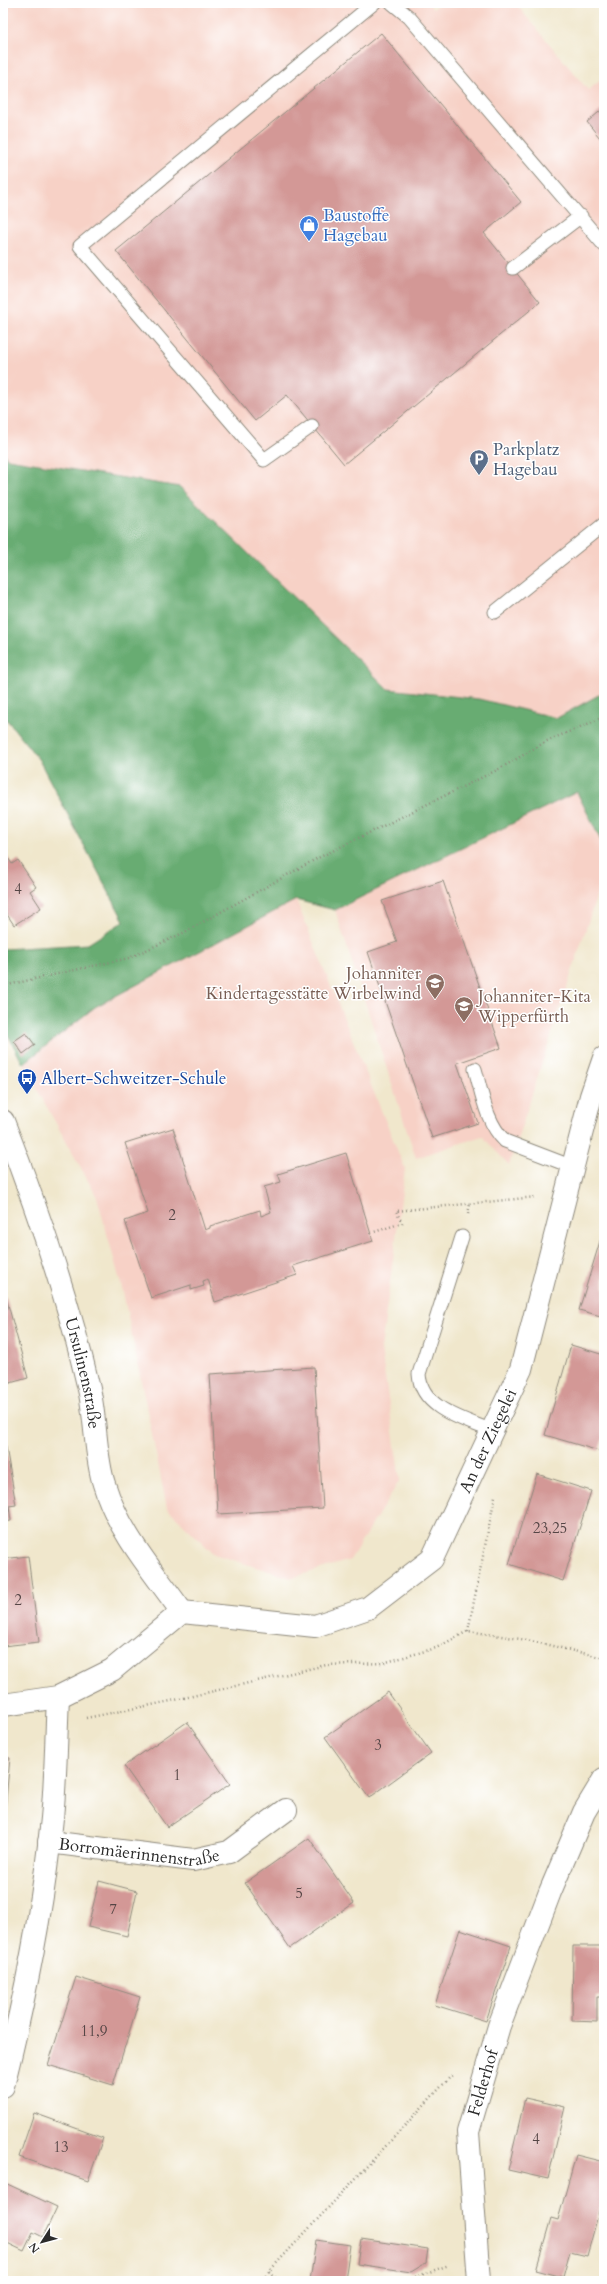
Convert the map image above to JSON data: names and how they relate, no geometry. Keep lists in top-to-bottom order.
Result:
{
  "streets": {
    "street": [
      "Ursulinenstraße",
      "An der Ziegelei",
      "Borromäerinnenstraße",
      "Felderhof"
    ]
  },
  "crossings": [
    ["Ursulinenstraße", "An der Ziegelei"]
  ],
  "places": {
    "shop": ["Baustoffe Hagebau"],
    "parking": ["Parkplatz Hagebau"],
    "school or university": ["Johanniter Kindertagesstätte Wirbelwind", "Johanniter-Kita Wipperfürth"],
    "bus stop": ["Albert-Schweitzer-Schule"]
  },
  "house_numbers": [
    "4",
    "2",
    "23,25",
    "2",
    "3",
    "1",
    "5",
    "7",
    "11,9",
    "4",
    "13"
  ],
  "north": "bottom left"
}
